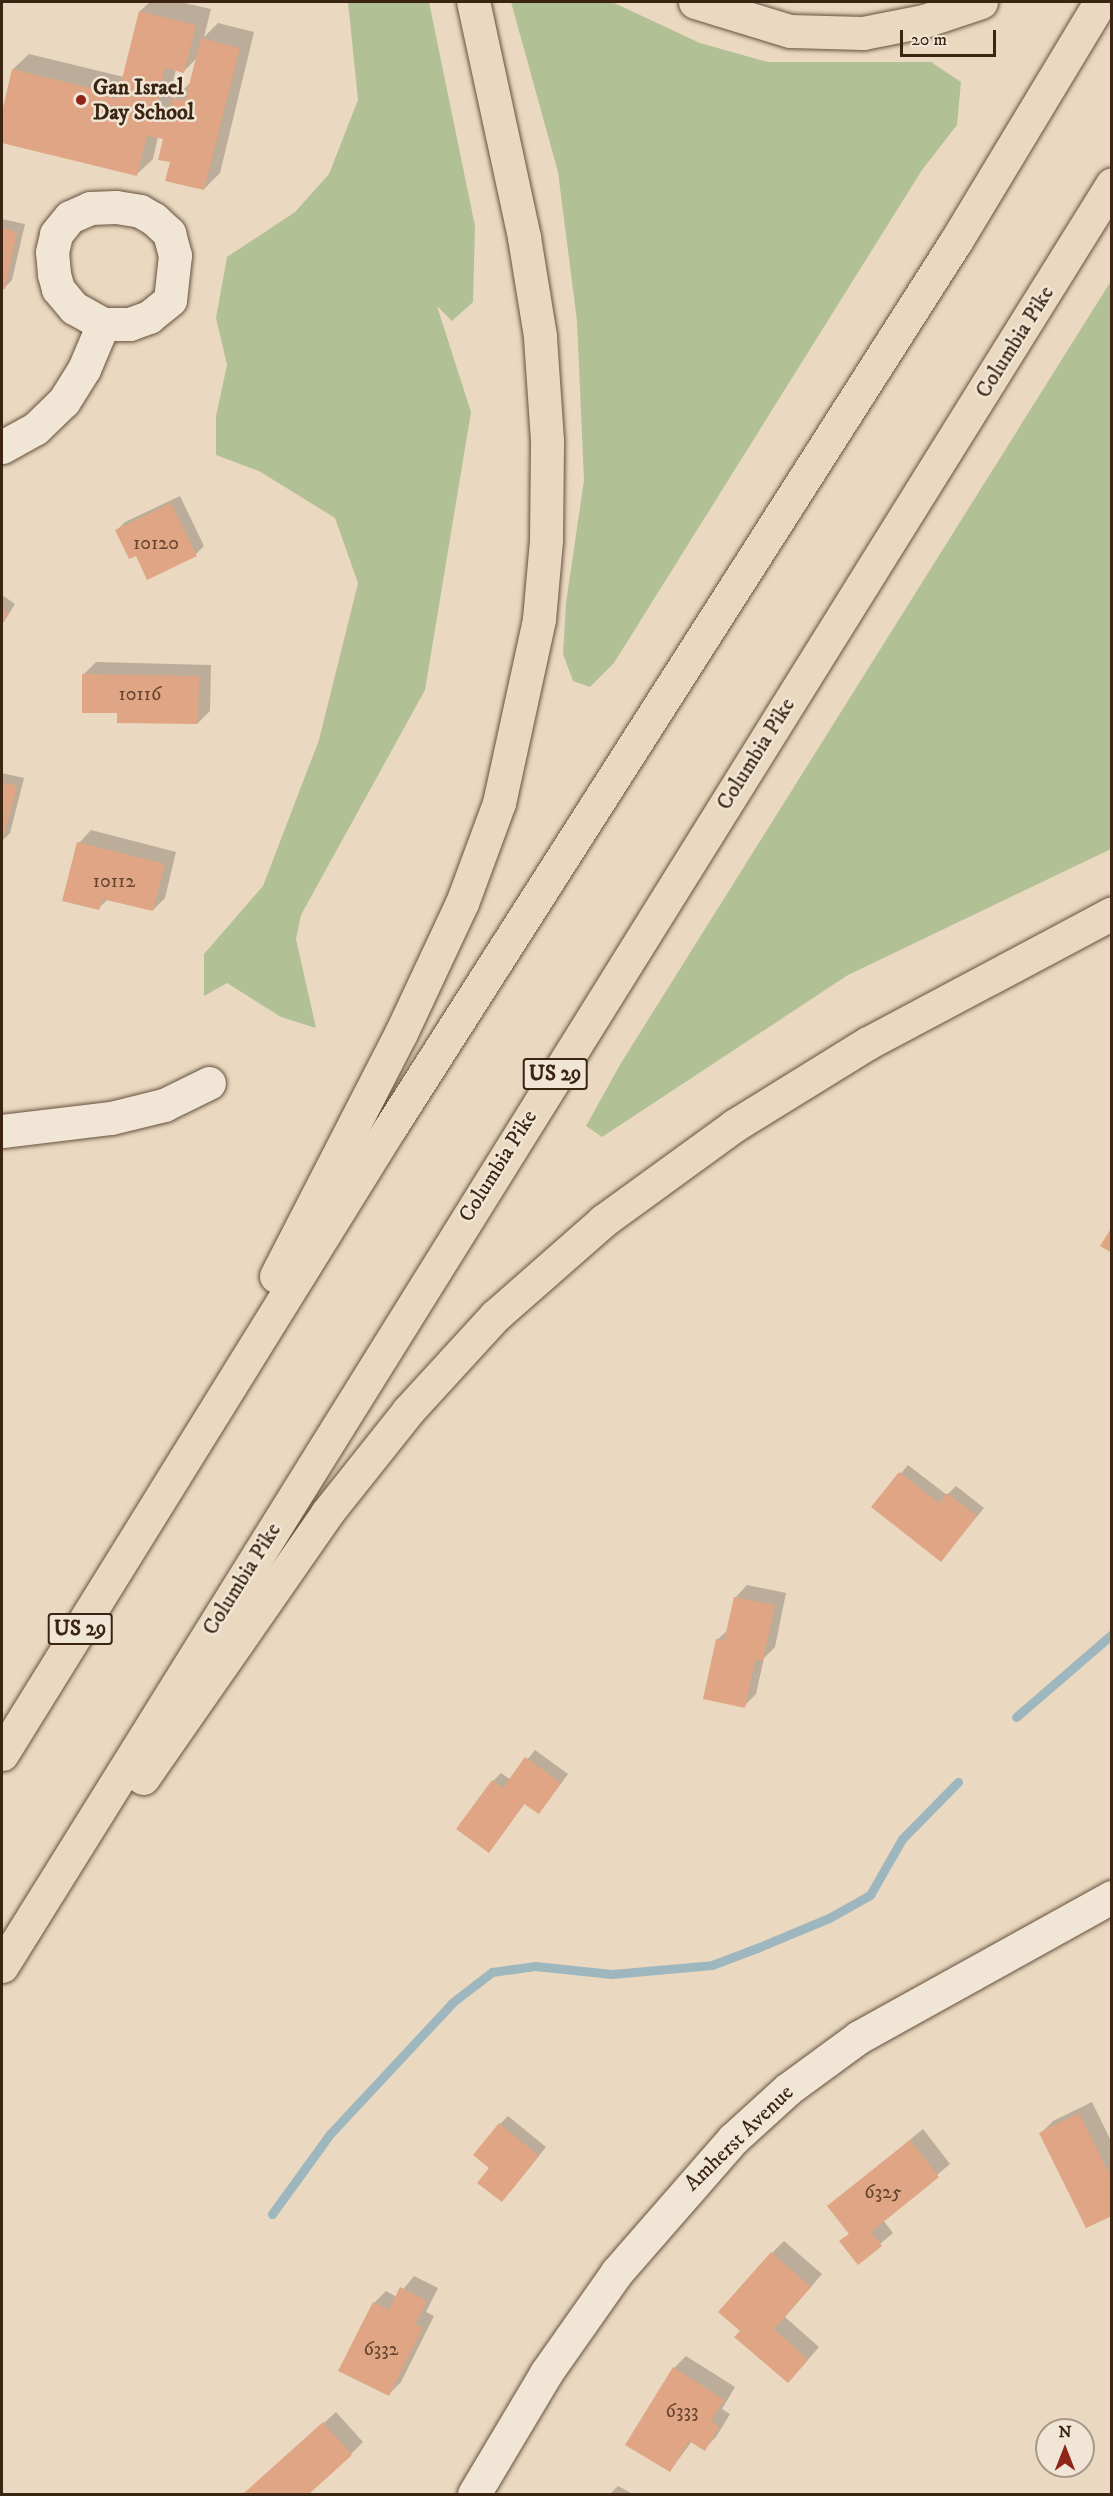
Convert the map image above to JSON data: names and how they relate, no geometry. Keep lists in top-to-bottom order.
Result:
{
  "streets": {
    "highway": ["Columbia Pike", "US 29"],
    "street": ["Amherst Avenue"]
  },
  "places": ["Gan Israel Day School"],
  "house_numbers": [
    "10120",
    "10116",
    "10112",
    "6325",
    "6332",
    "6333"
  ],
  "scale_bar": "20 m",
  "north": "top"
}
